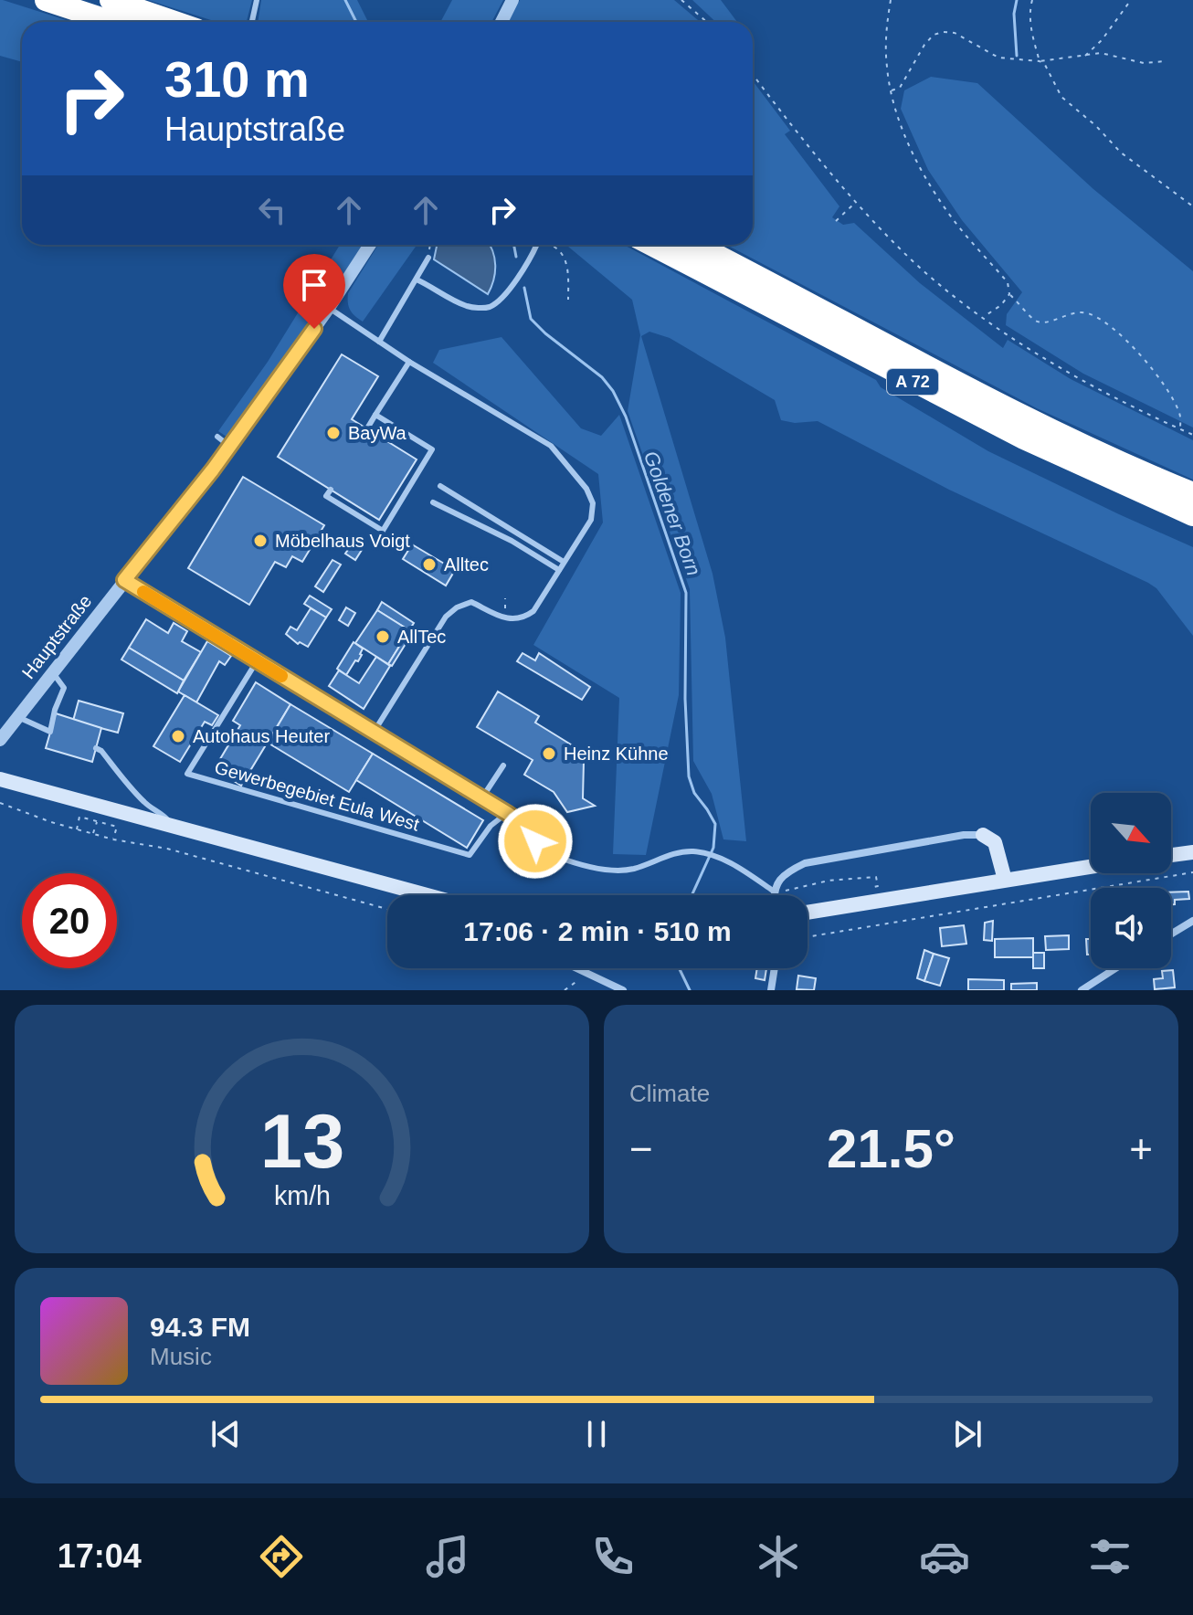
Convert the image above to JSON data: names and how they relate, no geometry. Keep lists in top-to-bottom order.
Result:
{
  "streets": {
    "highway": ["A 72"],
    "street": ["Hauptstraße"],
    "lane": ["Gewerbegebiet Eula West"]
  },
  "water": ["Goldener Born"],
  "places": [
    "BayWa",
    "Möbelhaus Voigt",
    "Alltec",
    "AllTec",
    "Autohaus Heuter",
    "Heinz Kühne"
  ],
  "north": "bottom right",
  "page": {
    "turn": ["310 m", "Hauptstraße"],
    "limit": "20",
    "trip": "17:06 · 2 min · 510 m",
    "tile": "Climate",
    "heat": ["−", "21.5°", "+"],
    "song": ["94.3 FM", "Music"],
    "tabs": "17:04",
    "gauge": ["13", "km/h"]
  }
}
